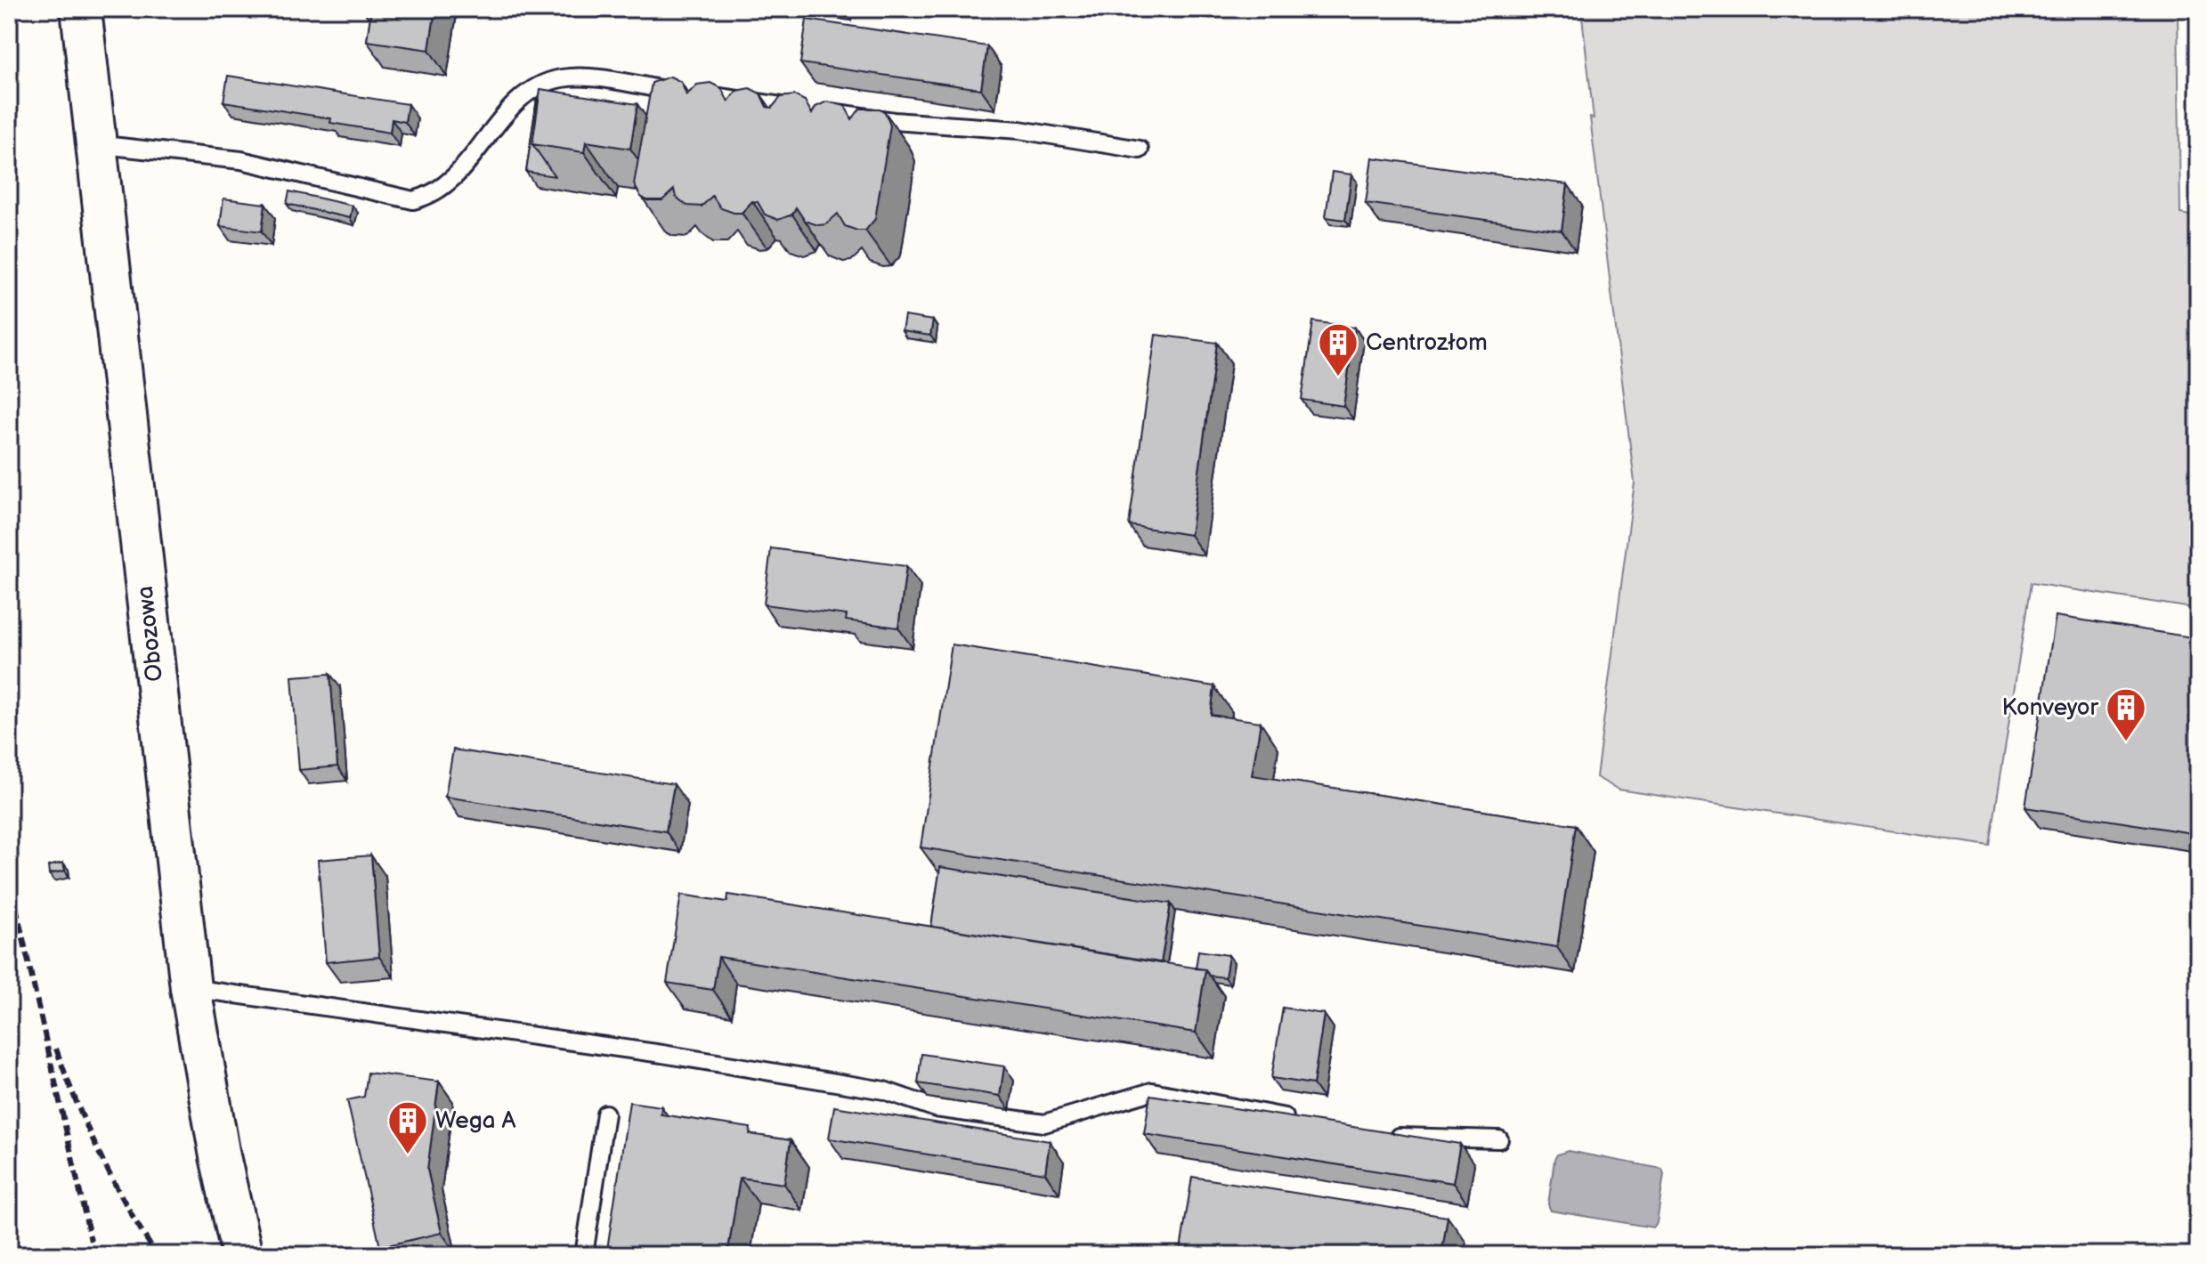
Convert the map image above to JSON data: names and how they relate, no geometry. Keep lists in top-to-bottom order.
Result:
{
  "streets": {
    "street": ["Obozowa"]
  },
  "places": {
    "building": ["Centrozłom", "Konveyor", "Wega A"]
  }
}
